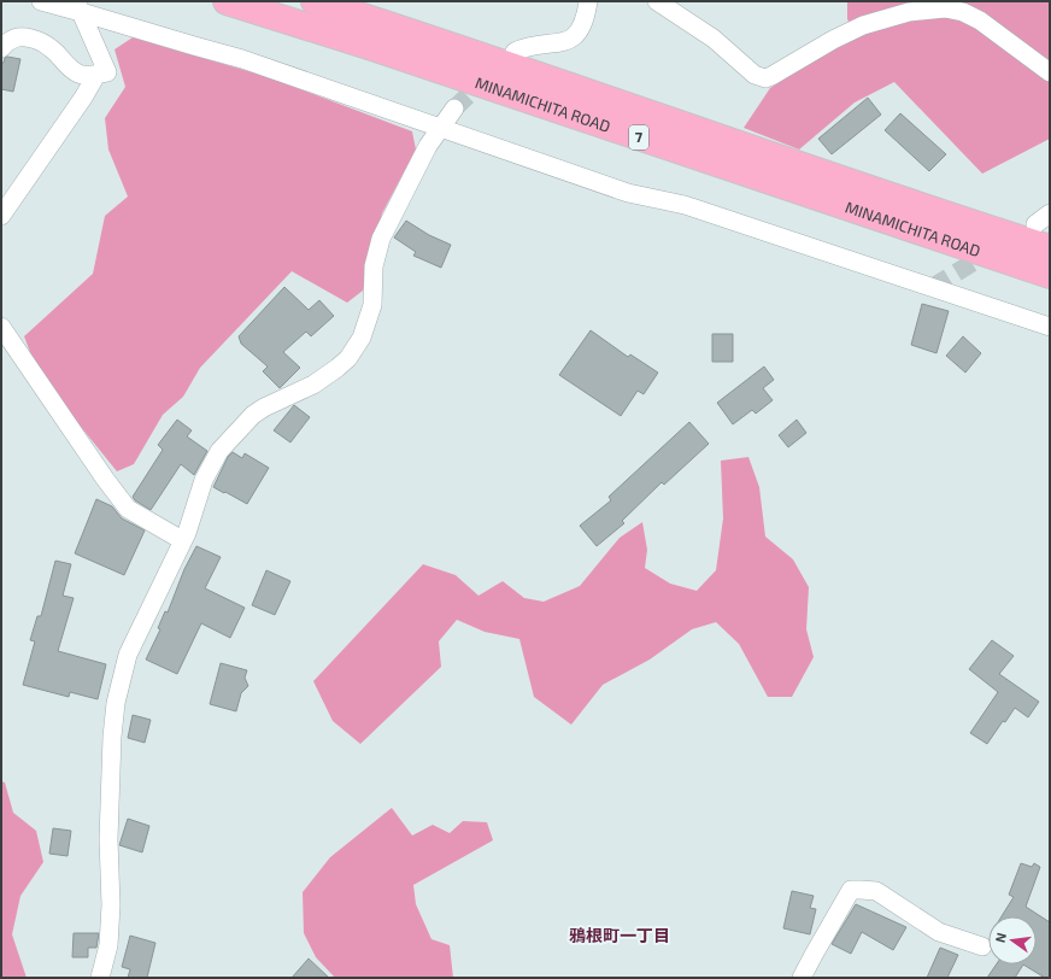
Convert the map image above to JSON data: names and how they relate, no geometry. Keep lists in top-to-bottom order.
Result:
{
  "streets": {
    "highway": ["MINAMICHITA ROAD", "7"]
  },
  "districts": ["鴉根町一丁目"],
  "north": "left"
}
